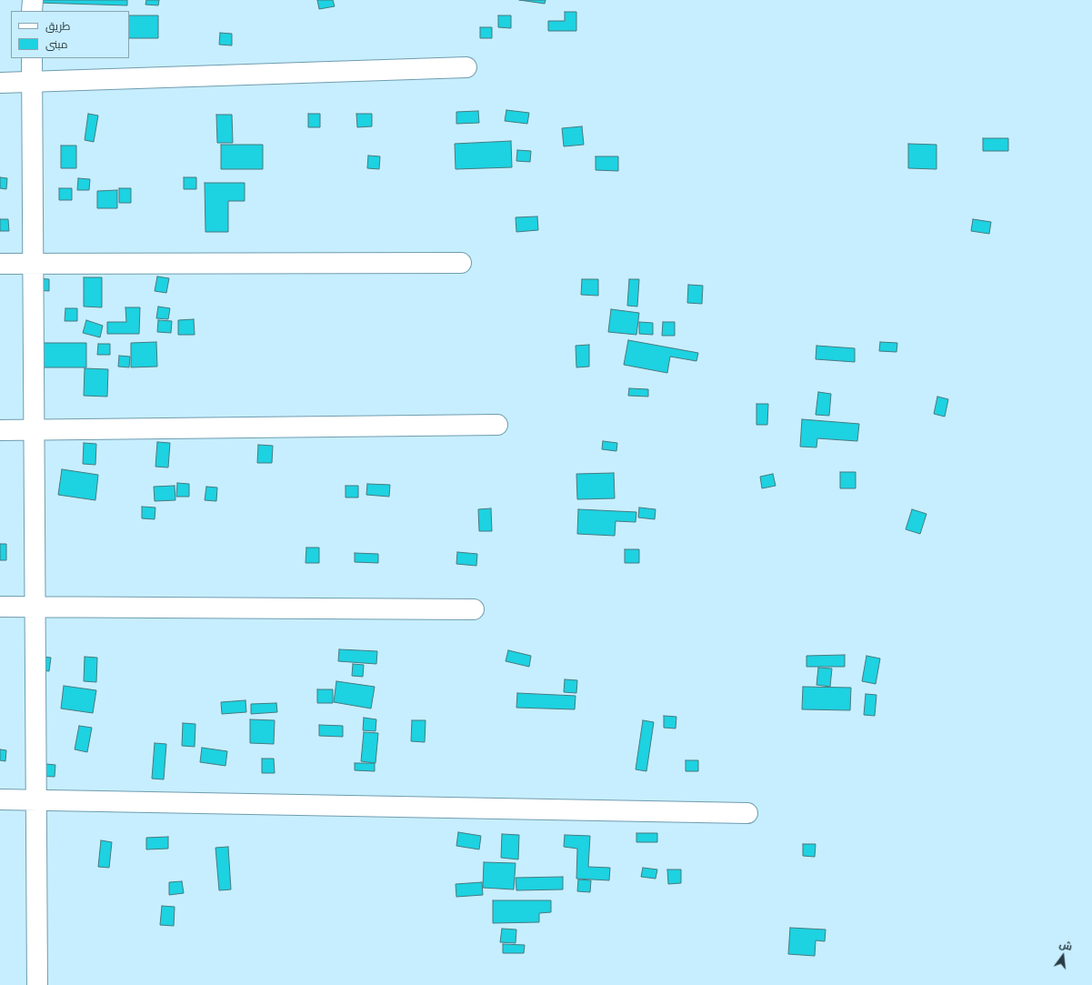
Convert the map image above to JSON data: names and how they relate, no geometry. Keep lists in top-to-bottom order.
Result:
{
  "legend": ["طريق", "مبنى"],
  "north": "top"
}
